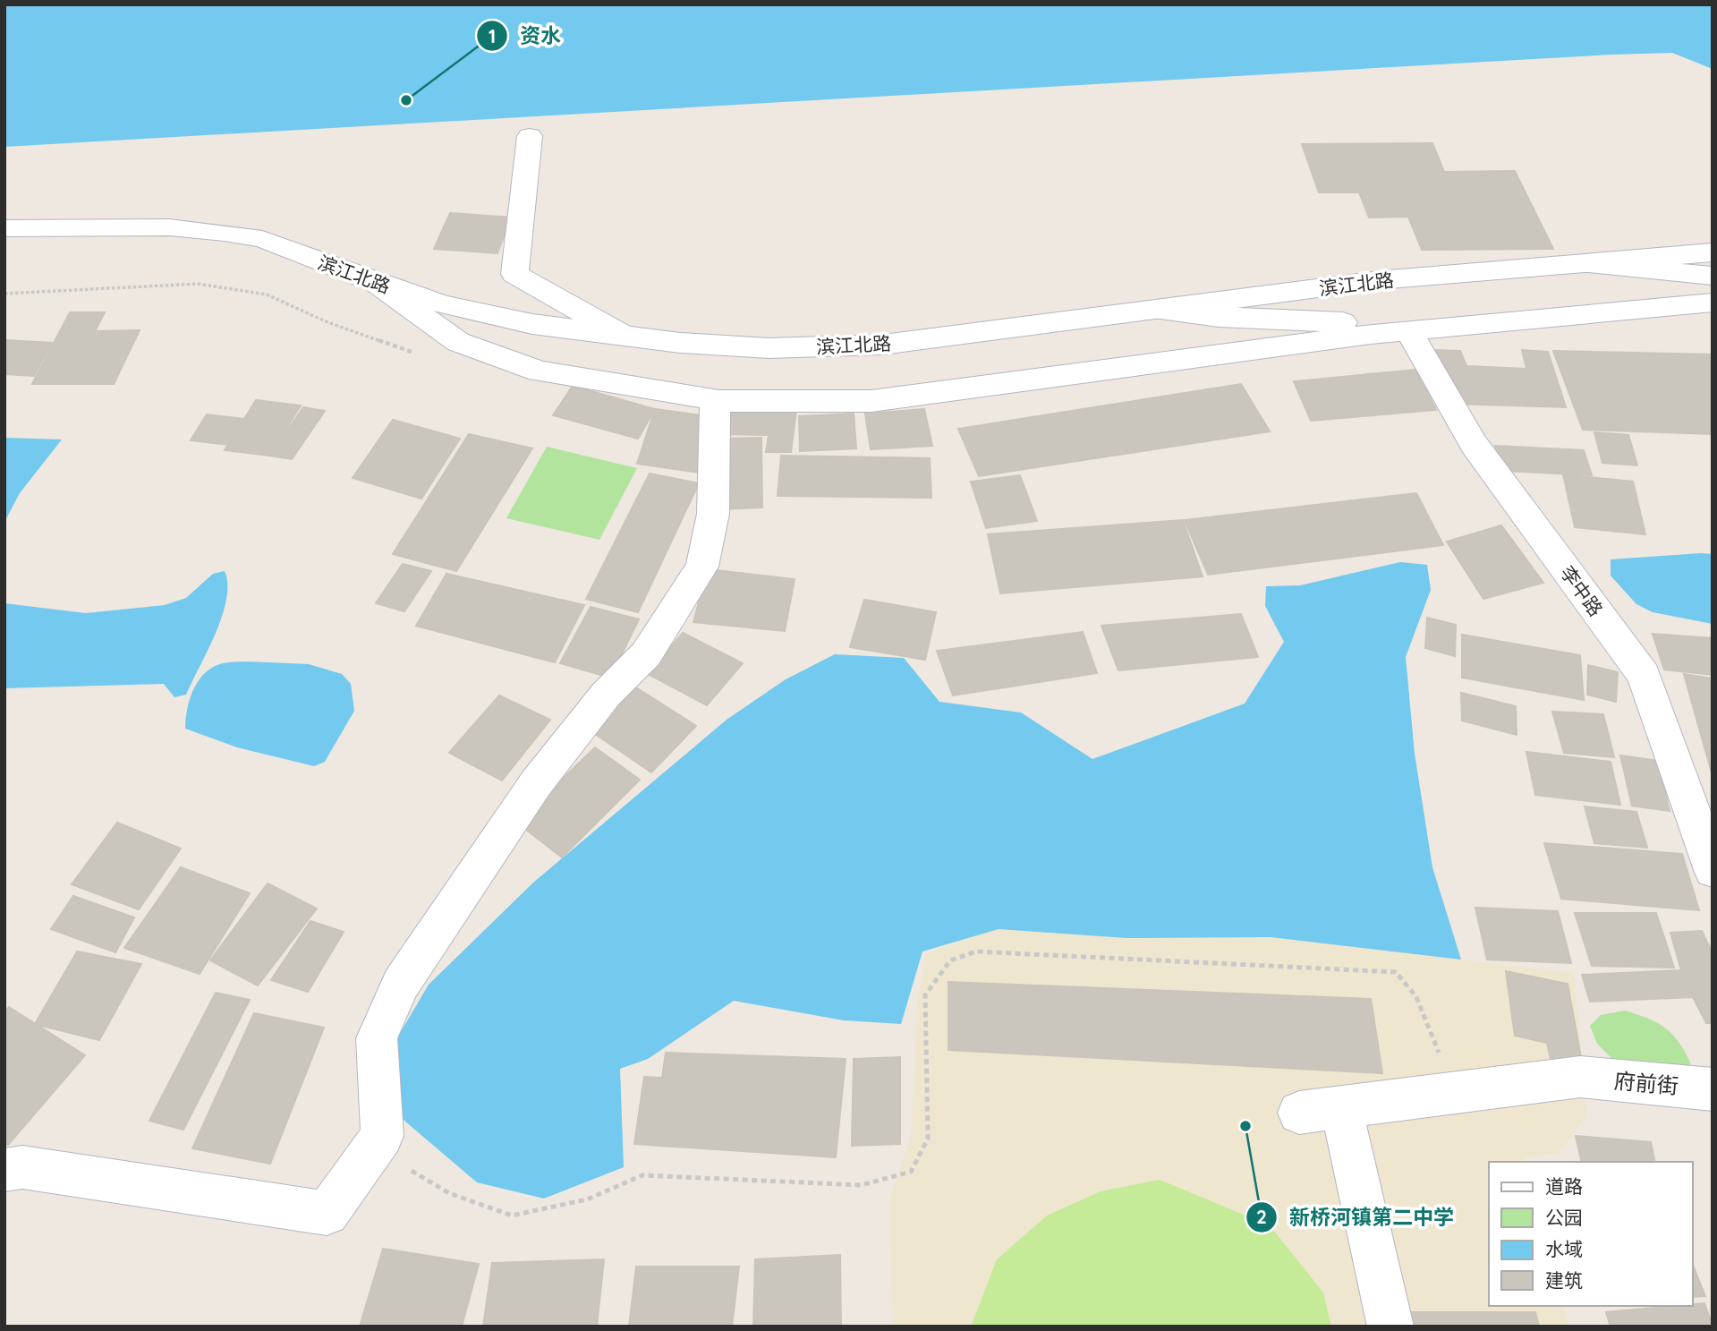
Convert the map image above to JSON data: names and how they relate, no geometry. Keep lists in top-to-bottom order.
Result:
{
  "streets": {
    "street": ["滨江北路", "李中路", "府前街"]
  },
  "places": ["资水", "新桥河镇第二中学"],
  "legend": [
    "道路",
    "公园",
    "水域",
    "建筑"
  ]
}
